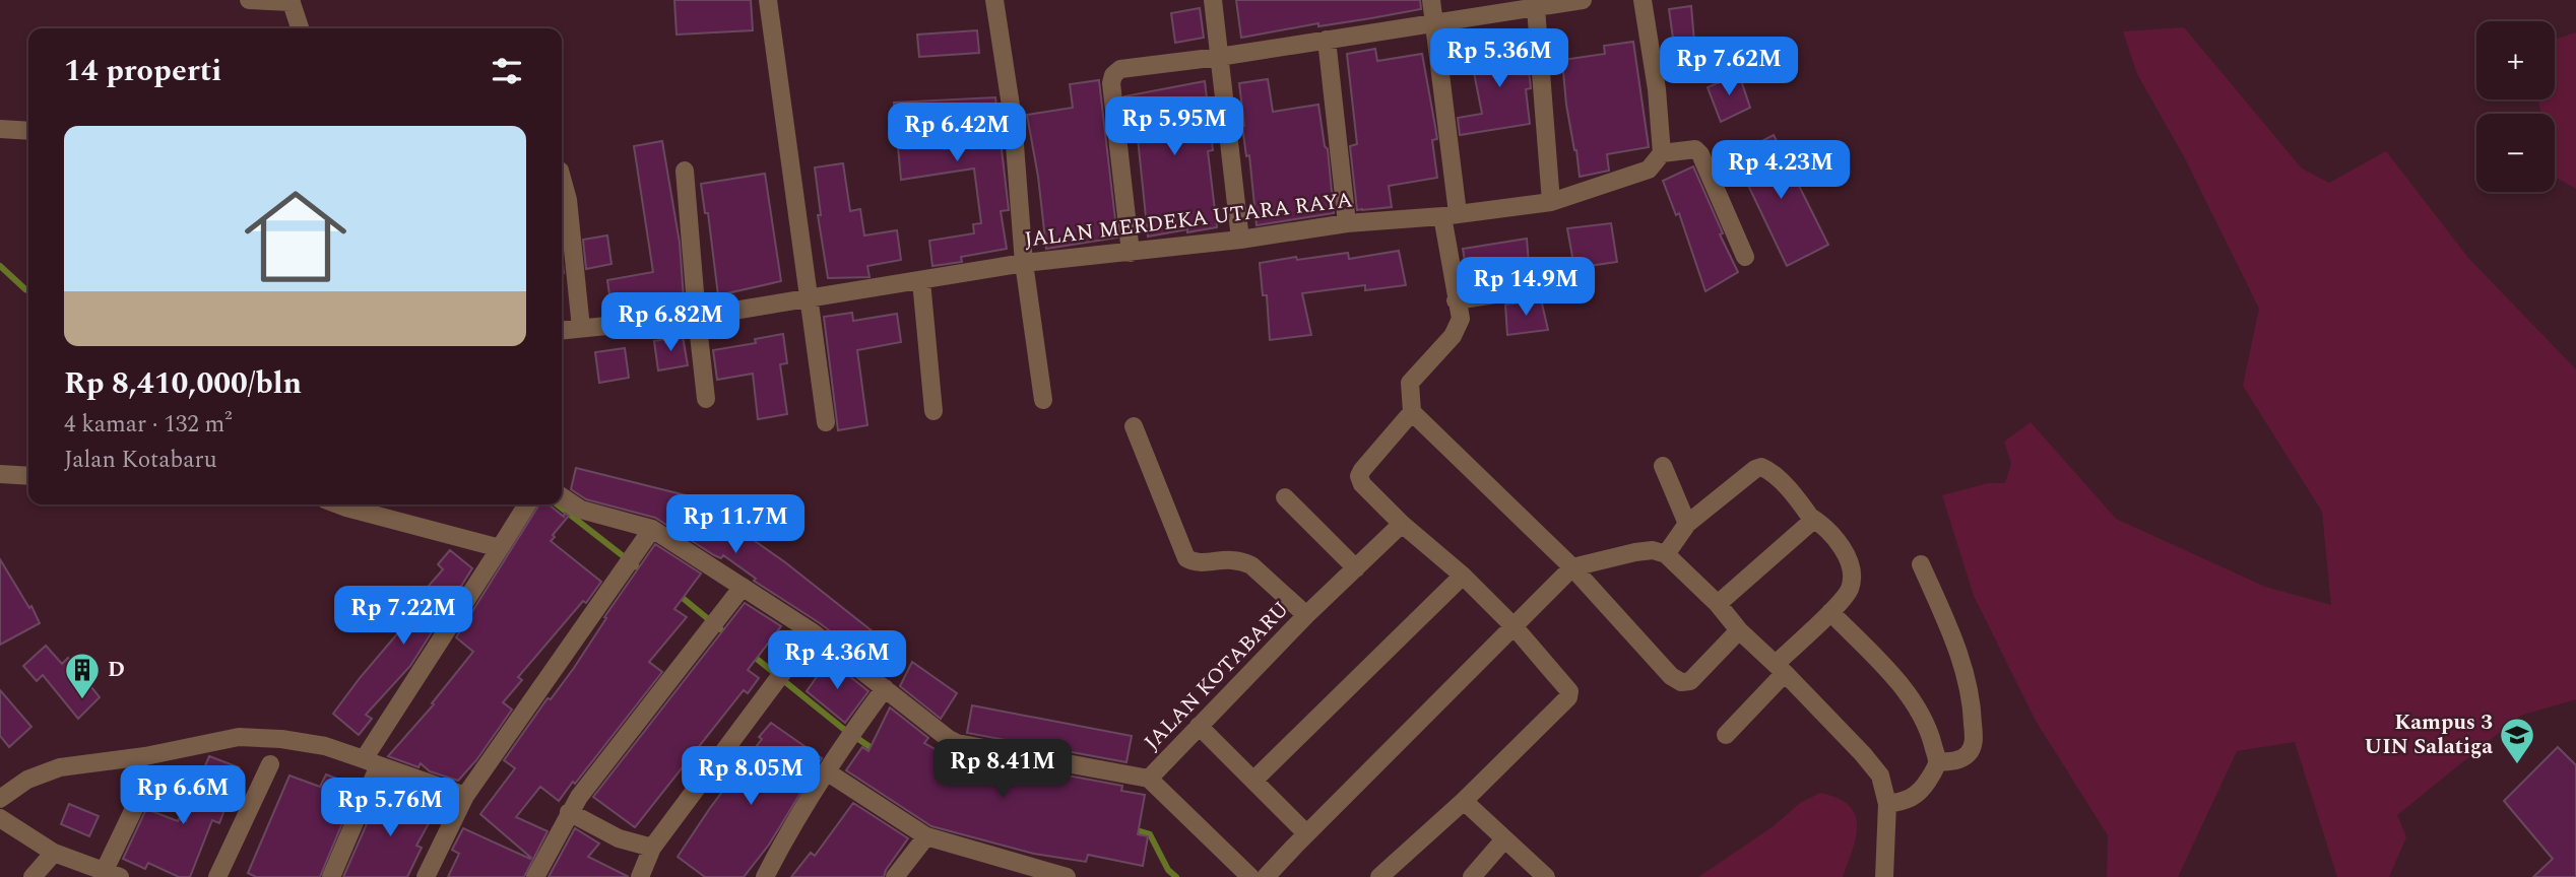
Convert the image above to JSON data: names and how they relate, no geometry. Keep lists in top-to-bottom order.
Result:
{
  "streets": {
    "street": ["JALAN MERDEKA UTARA RAYA", "JALAN KOTABARU"]
  },
  "places": {
    "building": ["D"],
    "school or university": ["Kampus 3 UIN Salatiga"]
  },
  "page": {
    "map_buttons": ["+", "−"],
    "price": [
      "Rp 5.36M",
      "Rp 7.62M",
      "Rp 5.95M",
      "Rp 6.42M",
      "Rp 4.23M",
      "Rp 14.9M",
      "Rp 6.82M",
      "Rp 11.7M",
      "Rp 7.22M",
      "Rp 4.36M",
      "Rp 8.41M",
      "Rp 8.05M",
      "Rp 6.6M",
      "Rp 5.76M"
    ],
    "heading": "14 properti",
    "list": [
      {
        "name": "Rp 8,410,000/bln",
        "note": "4 kamar · 132 m² · Jalan Kotabaru"
      }
    ]
  }
}
